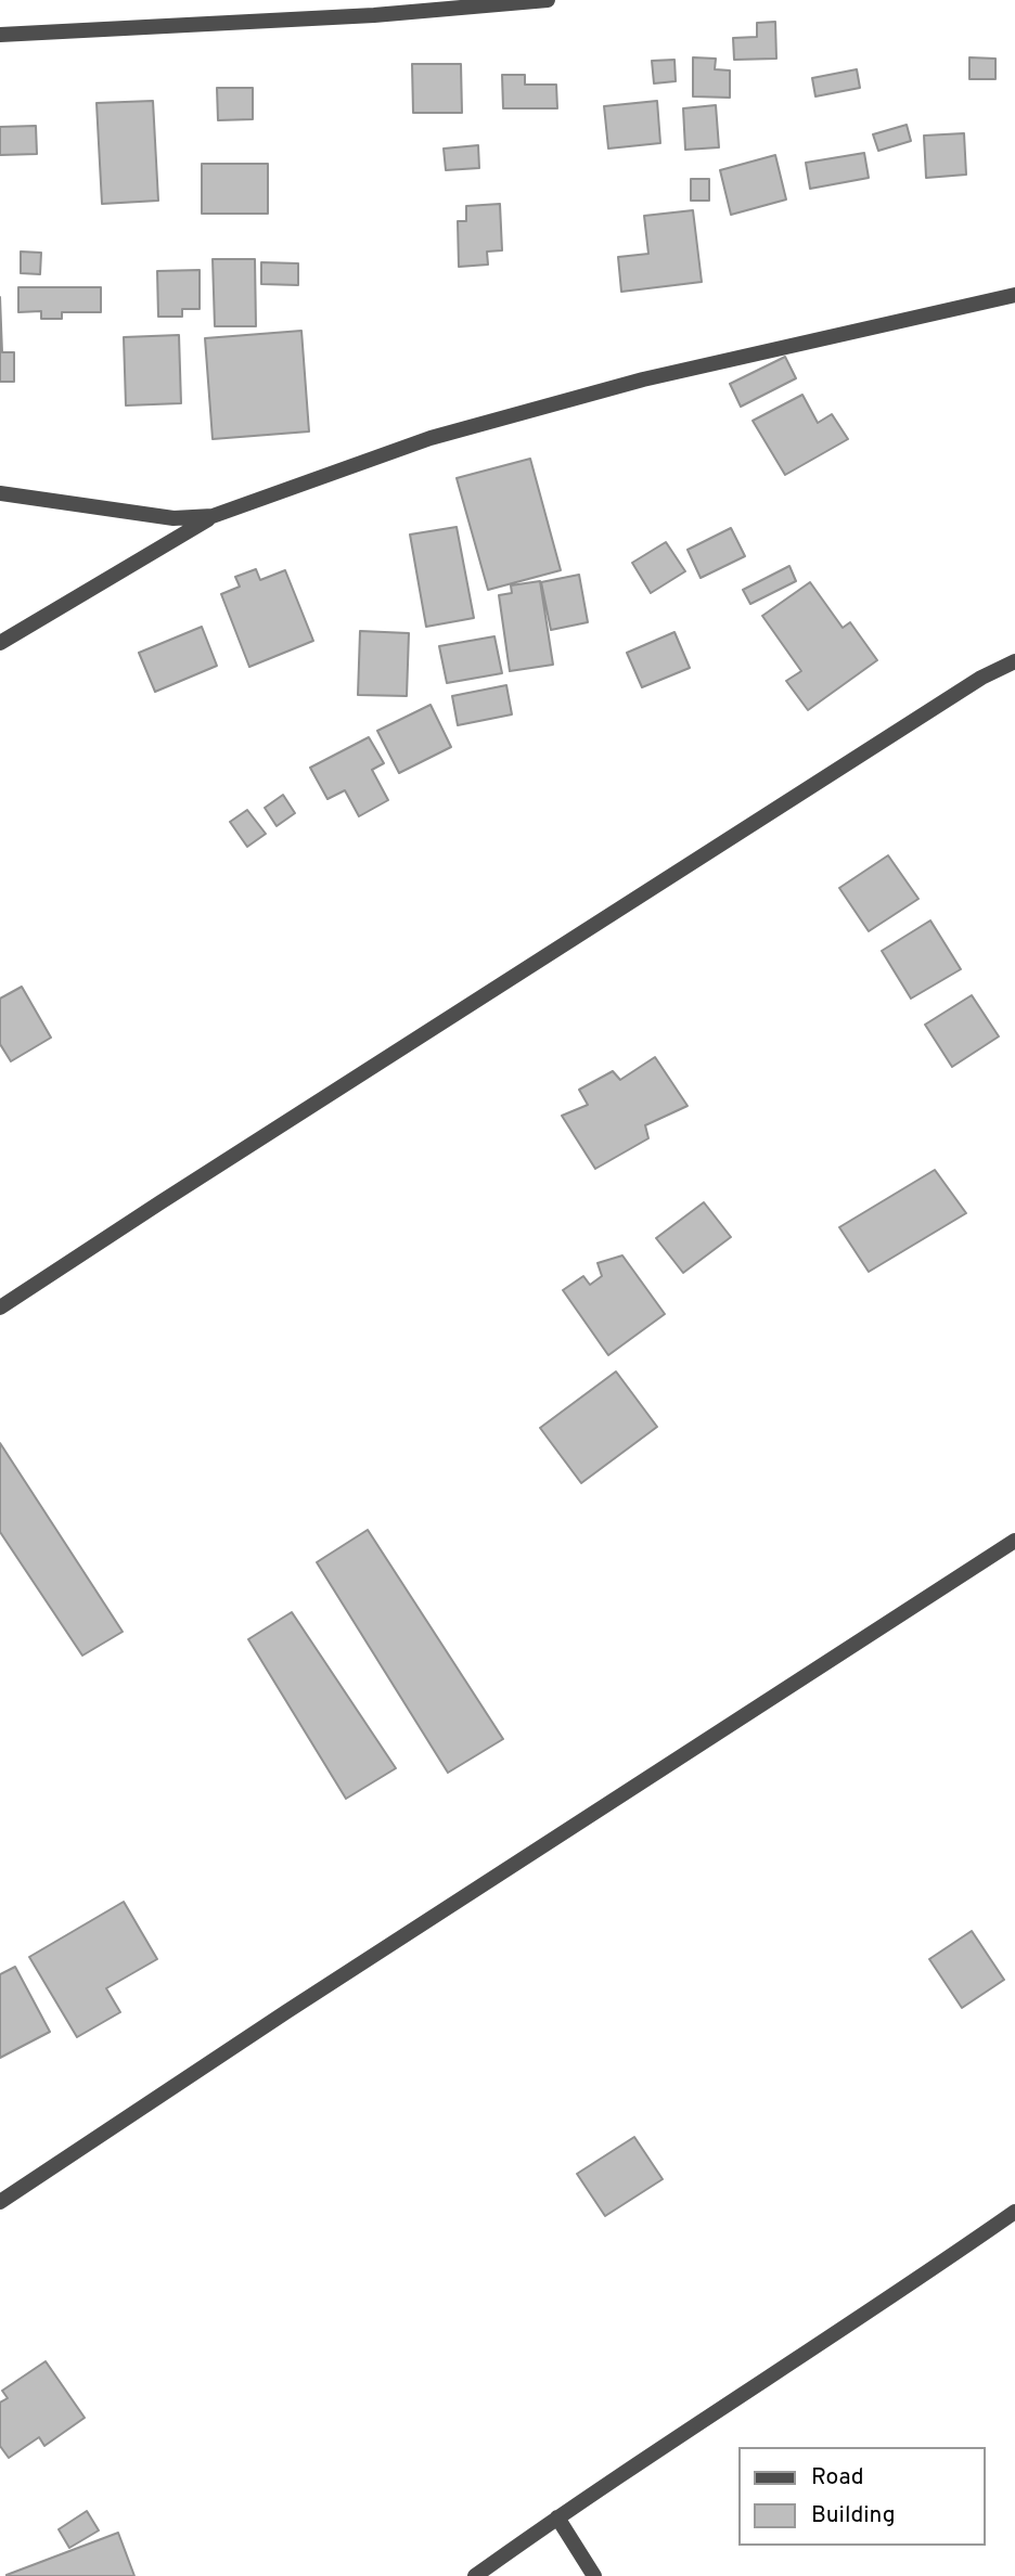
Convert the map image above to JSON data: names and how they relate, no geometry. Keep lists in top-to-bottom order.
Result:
{
  "legend": ["Road", "Building"]
}
